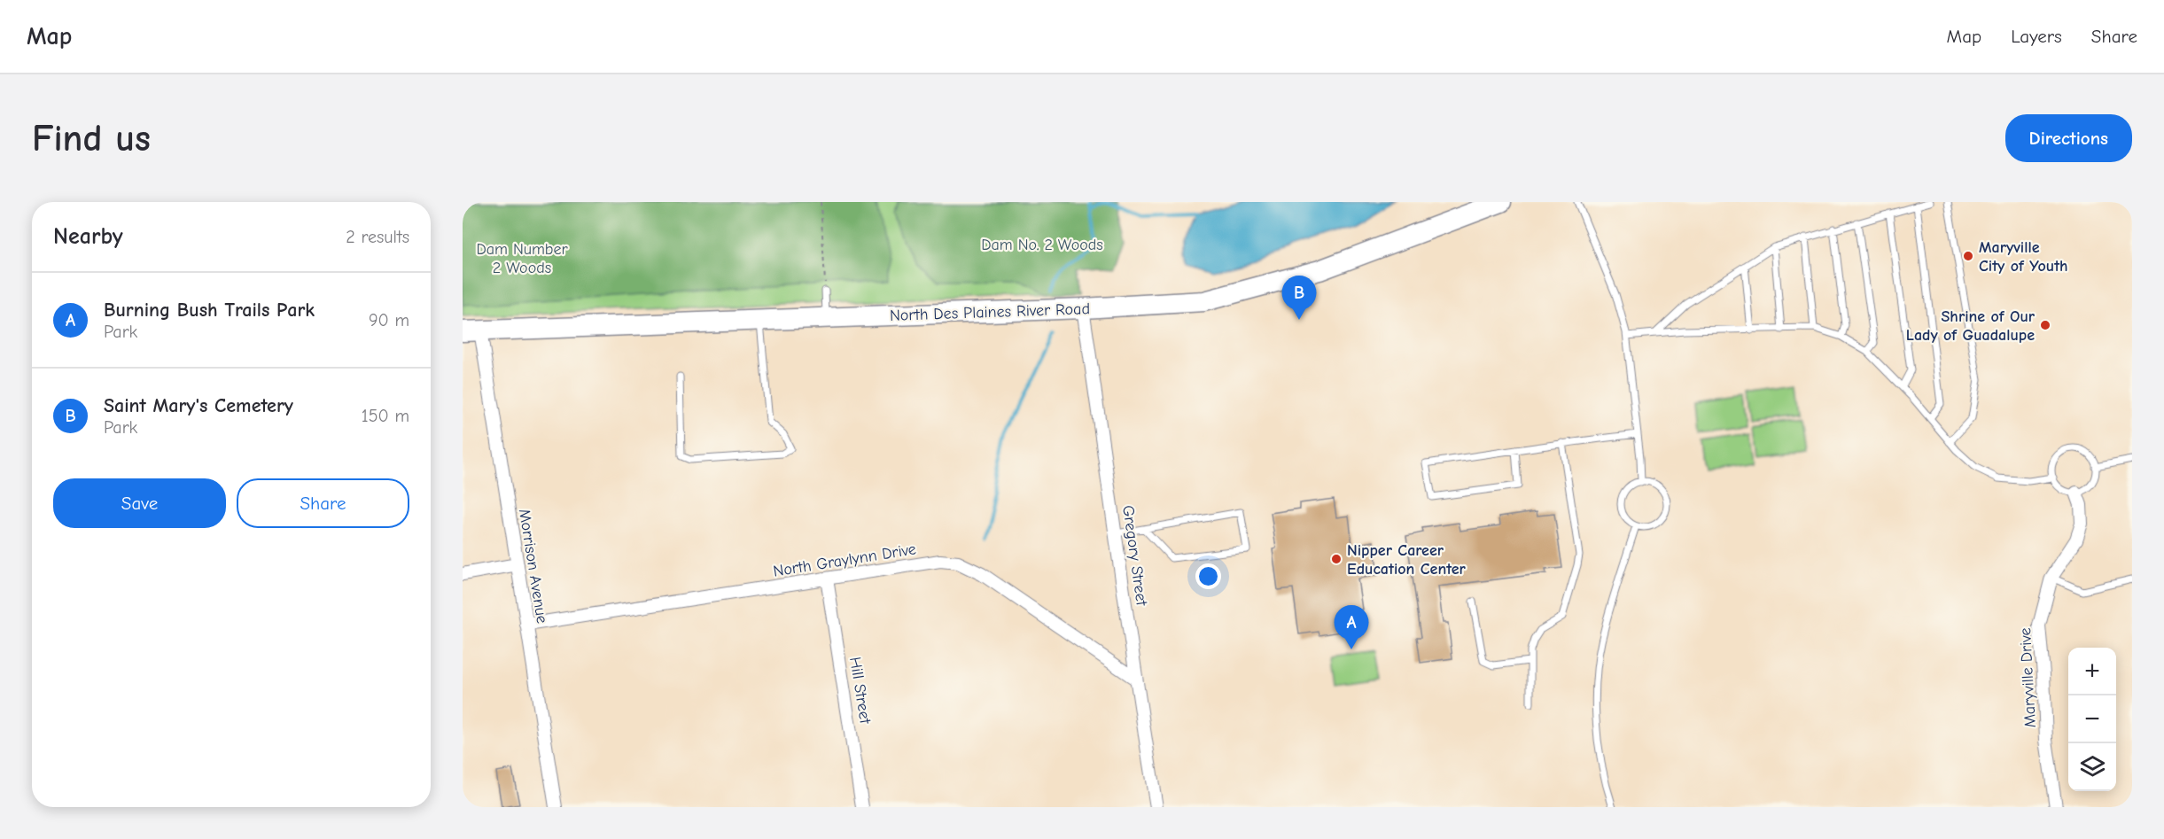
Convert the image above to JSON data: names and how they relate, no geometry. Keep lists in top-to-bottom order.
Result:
{
  "streets": {
    "main road": ["North Des Plaines River Road"],
    "street": [
      "Gregory Street",
      "North Graylynn Drive",
      "Morrison Avenue",
      "Maryville Drive",
      "Hill Street"
    ]
  },
  "crossings": [
    ["North Des Plaines River Road", "Gregory Street"],
    ["North Des Plaines River Road", "Morrison Avenue"],
    ["Gregory Street", "North Graylynn Drive"],
    ["North Graylynn Drive", "Morrison Avenue"],
    ["North Graylynn Drive", "Hill Street"]
  ],
  "parks": ["Dam No. 2 Woods", "Dam Number 2 Woods"],
  "places": ["Maryville City of Youth", "Shrine of Our Lady of Guadalupe", "Nipper Career Education Center"],
  "page": {
    "header": "Map",
    "nav": ["Map", "Layers", "Share"],
    "buttons": [
      "Directions",
      ["Save", "Share"]
    ],
    "title": "Find us",
    "heading": ["Nearby", "2 results"],
    "list": [
      {
        "mark": "A",
        "name": "Burning Bush Trails Park",
        "note": "Park",
        "value": "90 m"
      },
      {
        "mark": "B",
        "name": "Saint Mary's Cemetery",
        "note": "Park",
        "value": "150 m"
      }
    ],
    "pins": ["B", "A"],
    "map_buttons": ["+", "−"]
  }
}
